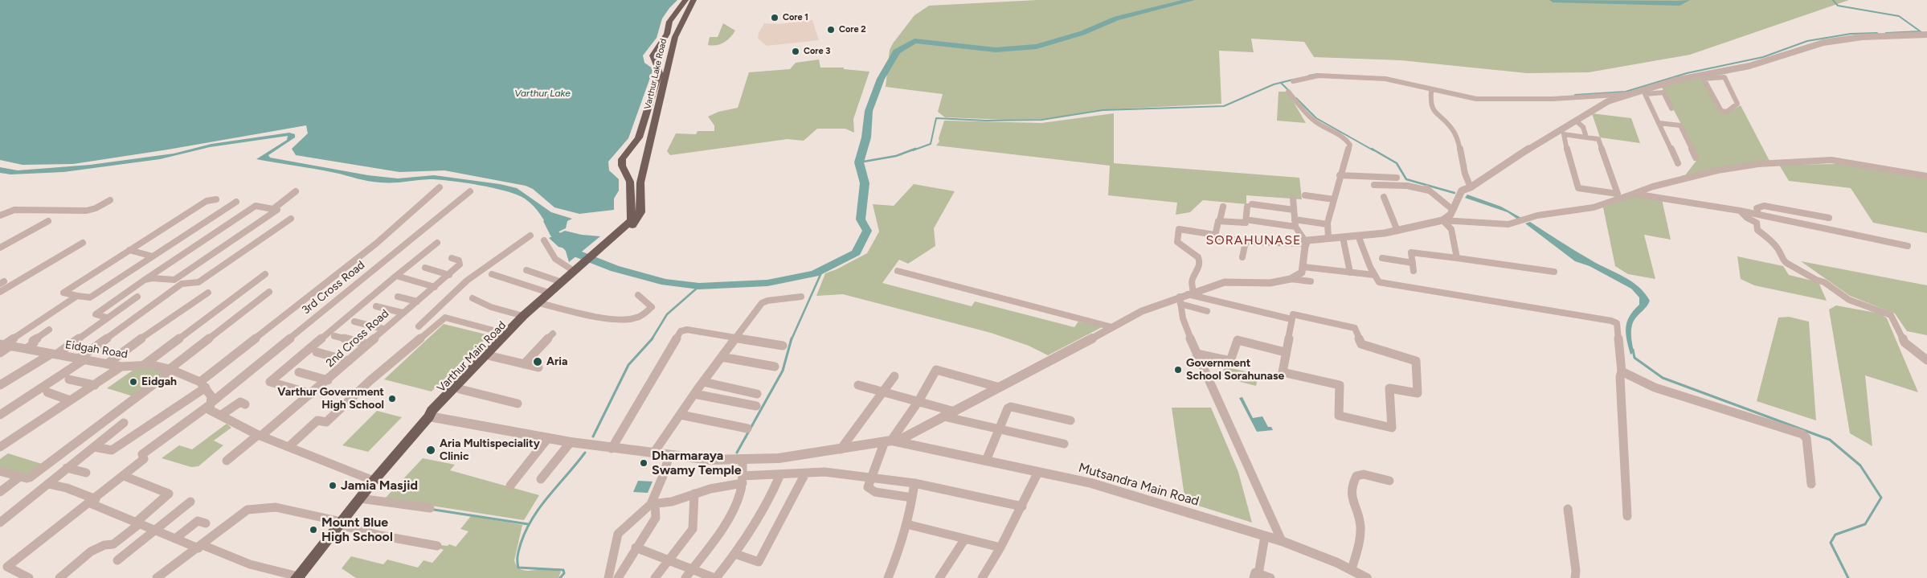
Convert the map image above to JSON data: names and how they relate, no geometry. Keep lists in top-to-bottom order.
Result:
{
  "streets": {
    "main road": ["Varthur Lake Road", "Varthur Main Road"],
    "street": [
      "3rd Cross Road",
      "2nd Cross Road",
      "Eidgah Road",
      "Mutsandra Main Road"
    ]
  },
  "crossings": [
    ["Varthur Lake Road", "Varthur Main Road"]
  ],
  "districts": ["SORAHUNASE"],
  "water": ["Varthur Lake"],
  "places": [
    "Core 1",
    "Core 2",
    "Core 3",
    "Aria",
    "Government School Sorahunase",
    "Eidgah",
    "Varthur Government High School",
    "Aria Multispeciality Clinic",
    "Dharmaraya Swamy Temple",
    "Jamia Masjid",
    "Mount Blue High School"
  ]
}
